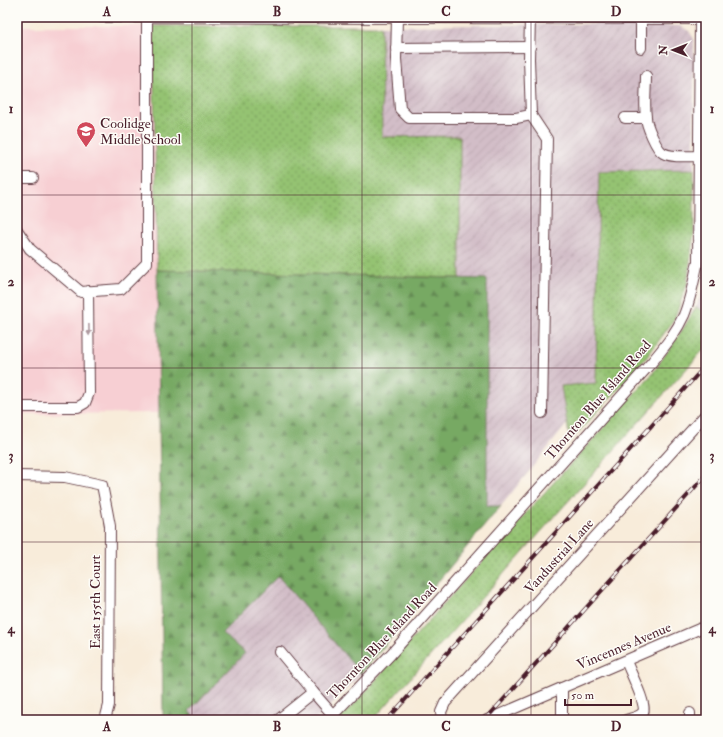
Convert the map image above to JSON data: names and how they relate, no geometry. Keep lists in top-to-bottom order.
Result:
{
  "streets": {
    "street": [
      "Thornton Blue Island Road",
      "Vandustrial Lane",
      "East 155th Court",
      "Vincennes Avenue"
    ]
  },
  "places": {
    "school or university": ["Coolidge Middle School"]
  },
  "scale_bar": "50 m",
  "north": "left",
  "grid": {
    "columns": [
      "A",
      "B",
      "C",
      "D"
    ],
    "rows": [
      "1",
      "2",
      "3",
      "4"
    ]
  }
}
